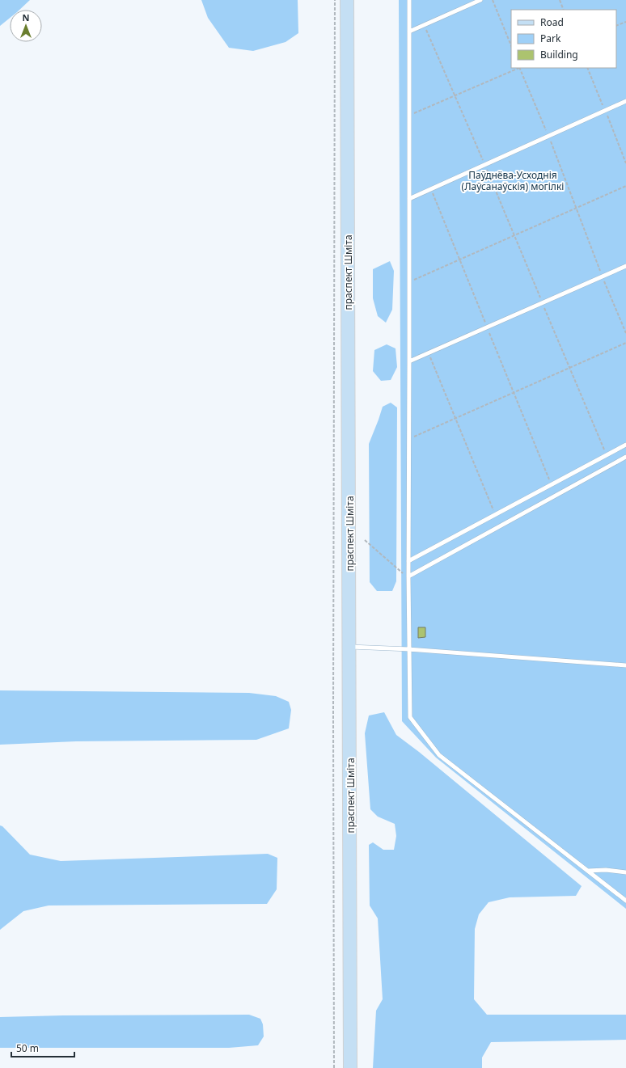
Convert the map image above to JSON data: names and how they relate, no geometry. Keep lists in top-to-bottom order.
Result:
{
  "streets": {
    "main road": ["праспект Шміта"]
  },
  "parks": ["Паўднёва-Усходнія (Лаўсанаўскія) могілкі"],
  "legend": ["Road", "Park", "Building"],
  "scale_bar": "50 m",
  "north": "top"
}
